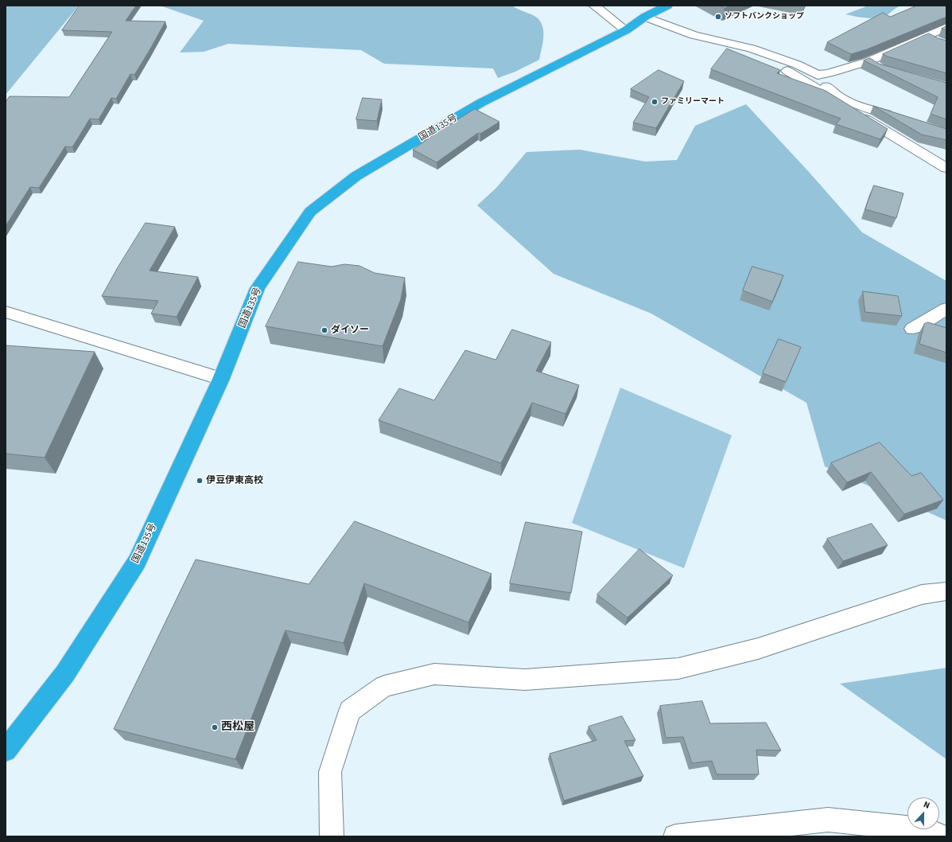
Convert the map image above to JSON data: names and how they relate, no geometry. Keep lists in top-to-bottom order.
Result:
{
  "streets": {
    "highway": ["国道135号"]
  },
  "places": [
    "ソフトバンクショップ",
    "ファミリーマート",
    "ダイソー",
    "伊豆伊東高校",
    "西松屋"
  ],
  "north": "top"
}
